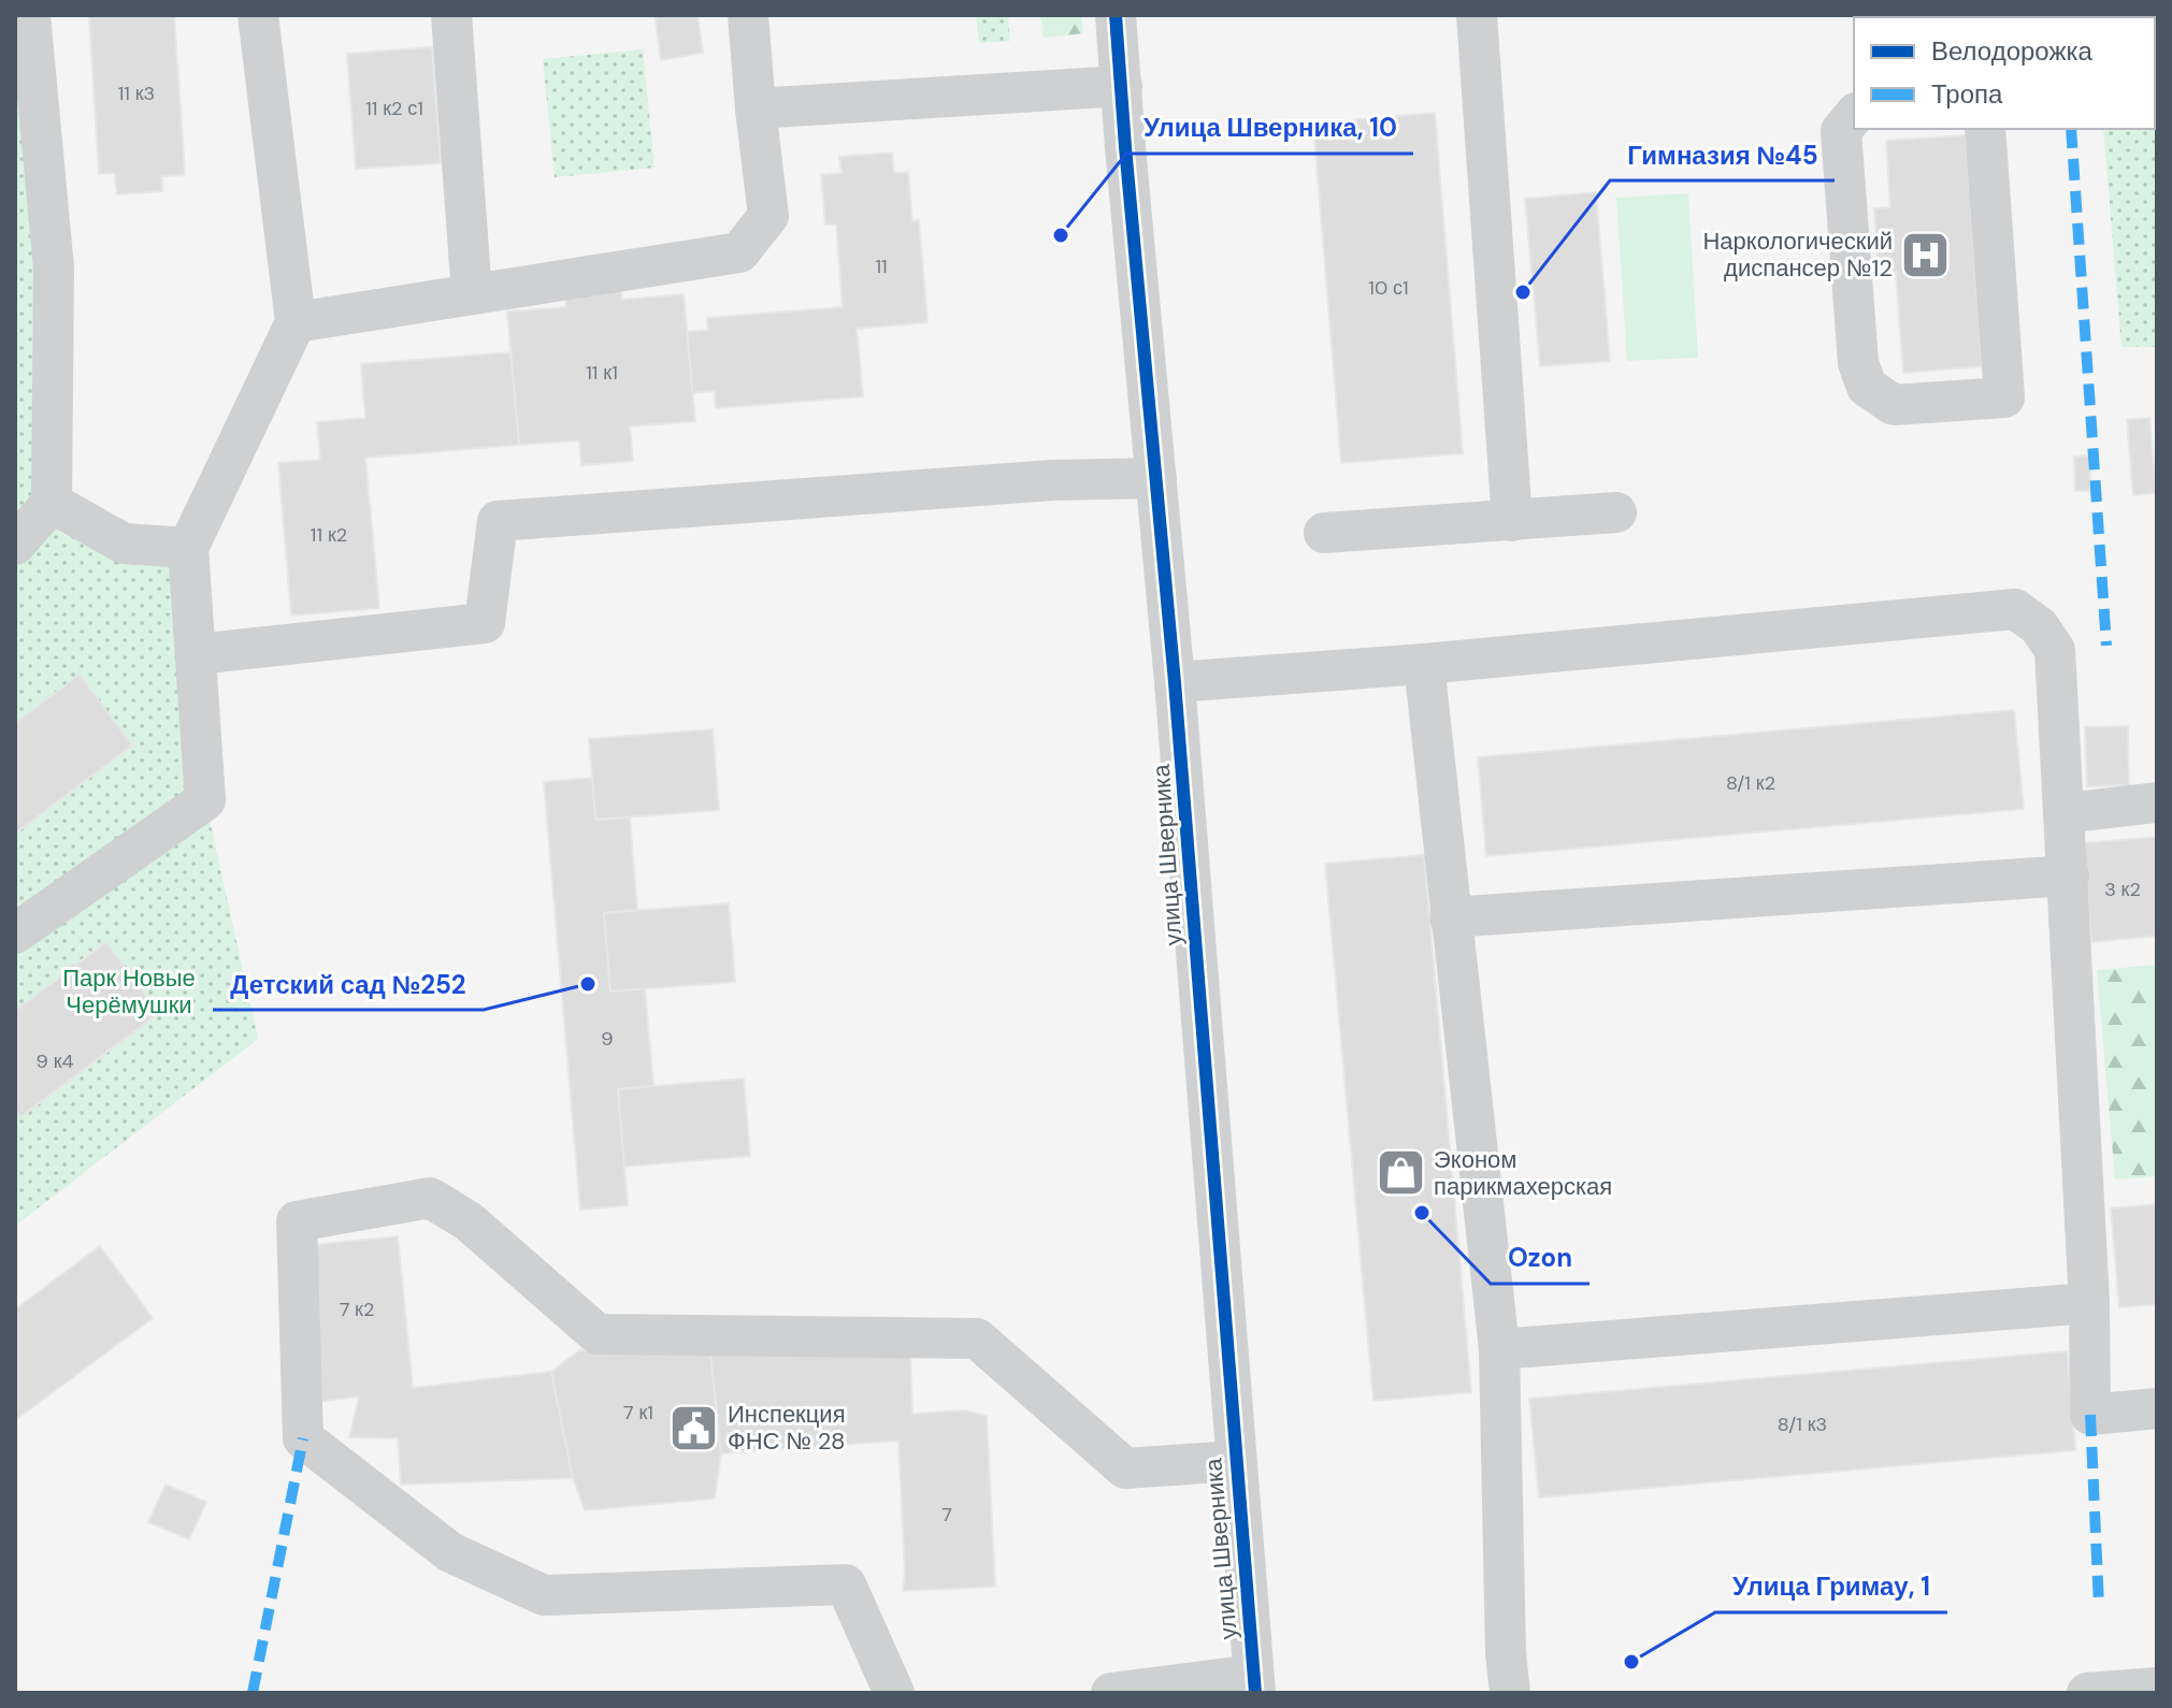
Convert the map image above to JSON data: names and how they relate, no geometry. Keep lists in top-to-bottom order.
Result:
{
  "streets": {
    "street": ["улица Шверника"]
  },
  "parks": ["Парк Новые Черёмушки"],
  "places": {
    "other": [
      "Улица Шверника, 10",
      "Гимназия №45",
      "Детский сад №252",
      "Ozon",
      "Улица Гримау, 1"
    ],
    "hospital": ["Наркологический диспансер №12"],
    "shop": ["Эконом парикмахерская"],
    "public building": ["Инспекция ФНС № 28"]
  },
  "house_numbers": [
    "11 к3",
    "11 к2 с1",
    "11",
    "10 с1",
    "11 к1",
    "11 к2",
    "8/1 к2",
    "3 к2",
    "9",
    "9 к4",
    "7 к2",
    "7 к1",
    "8/1 к3",
    "7"
  ],
  "legend": ["Велодорожка", "Тропа"]
}
